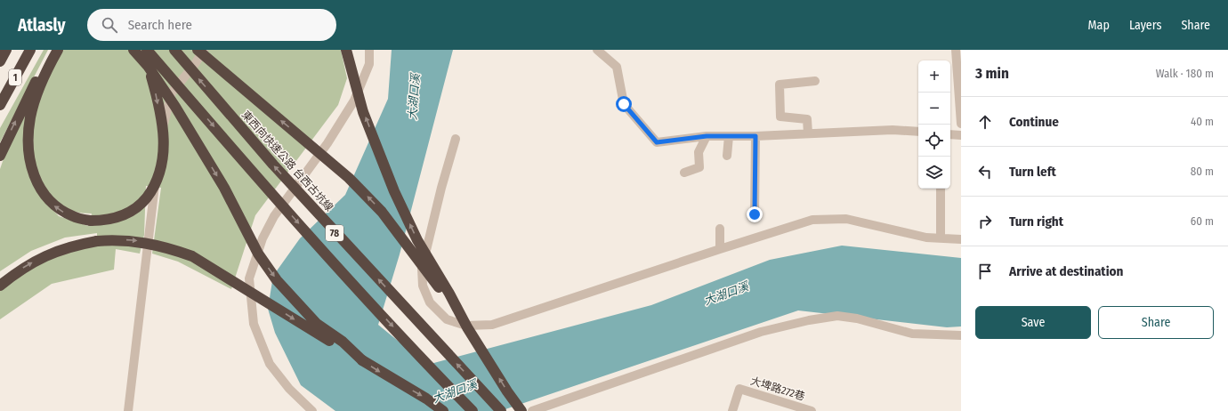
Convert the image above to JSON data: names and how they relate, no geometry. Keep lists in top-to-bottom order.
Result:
{
  "streets": {
    "highway": ["1", "東西向快速公路 台西古坑線", "78"],
    "street": ["大埤路272巷"]
  },
  "water": ["大湖口溪"],
  "page": {
    "header": "Atlasly",
    "search": "Search here",
    "nav": ["Map", "Layers", "Share"],
    "heading": ["3 min", "Walk · 180 m"],
    "map_buttons": ["+", "−"],
    "list": [
      ["Continue", "40 m"],
      ["Turn left", "80 m"],
      ["Turn right", "60 m"],
      "Arrive at destination"
    ],
    "buttons": ["Save", "Share"]
  }
}
